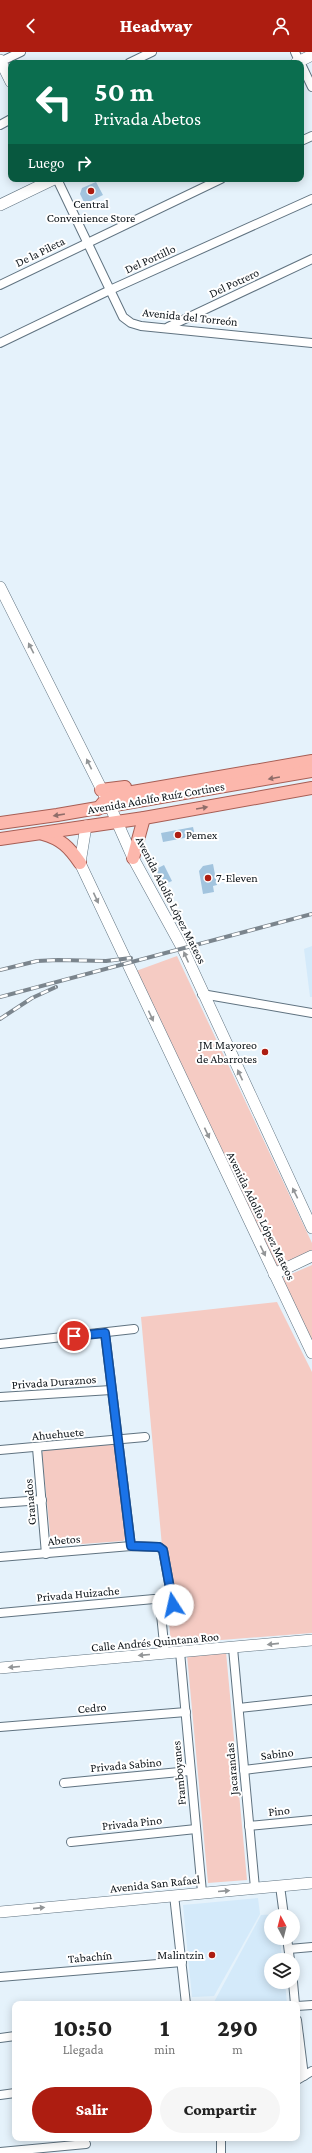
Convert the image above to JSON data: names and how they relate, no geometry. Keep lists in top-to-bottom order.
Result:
{
  "streets": {
    "main road": [
      "Avenida Adolfo Ruíz Cortines",
      "Avenida Adolfo López Mateos",
      "Calle Andrés Quintana Roo",
      "Avenida San Rafael"
    ],
    "street": [
      "De la Pileta",
      "Del Portillo",
      "Del Potrero",
      "Avenida del Torreón",
      "Privada Duraznos",
      "Ahuehuete",
      "Granados",
      "Abetos",
      "Privada Huizache",
      "Cedro",
      "Sabino",
      "Privada Sabino",
      "Jacarandas",
      "Framboyanes",
      "Pino",
      "Privada Pino",
      "Tabachín"
    ]
  },
  "crossings": [
    ["De la Pileta", "Avenida del Torreón"],
    ["Del Portillo", "Avenida del Torreón"],
    ["Del Potrero", "Avenida del Torreón"],
    ["Avenida Adolfo Ruíz Cortines", "Avenida Adolfo López Mateos"],
    ["Ahuehuete", "Granados"],
    ["Granados", "Abetos"],
    ["Abetos", "Privada Huizache"],
    ["Calle Andrés Quintana Roo", "Jacarandas"],
    ["Calle Andrés Quintana Roo", "Framboyanes"],
    ["Cedro", "Framboyanes"],
    ["Sabino", "Jacarandas"],
    ["Privada Sabino", "Framboyanes"],
    ["Jacarandas", "Pino"],
    ["Jacarandas", "Avenida San Rafael"],
    ["Framboyanes", "Privada Pino"],
    ["Framboyanes", "Avenida San Rafael"]
  ],
  "one_way": ["Calle Andrés Quintana Roo", "Avenida San Rafael"],
  "places": [
    "Central Convenience Store",
    "Pemex",
    "7-Eleven",
    "JM Mayoreo de Abarrotes",
    "Malintzin"
  ],
  "north": "top",
  "page": {
    "header": "Headway",
    "turn": ["50 m", "Privada Abetos"],
    "then": "Luego",
    "eta": [
      "10:50",
      "Llegada",
      "1",
      "min",
      "290",
      "m"
    ],
    "buttons": ["Salir", "Compartir"]
  }
}
